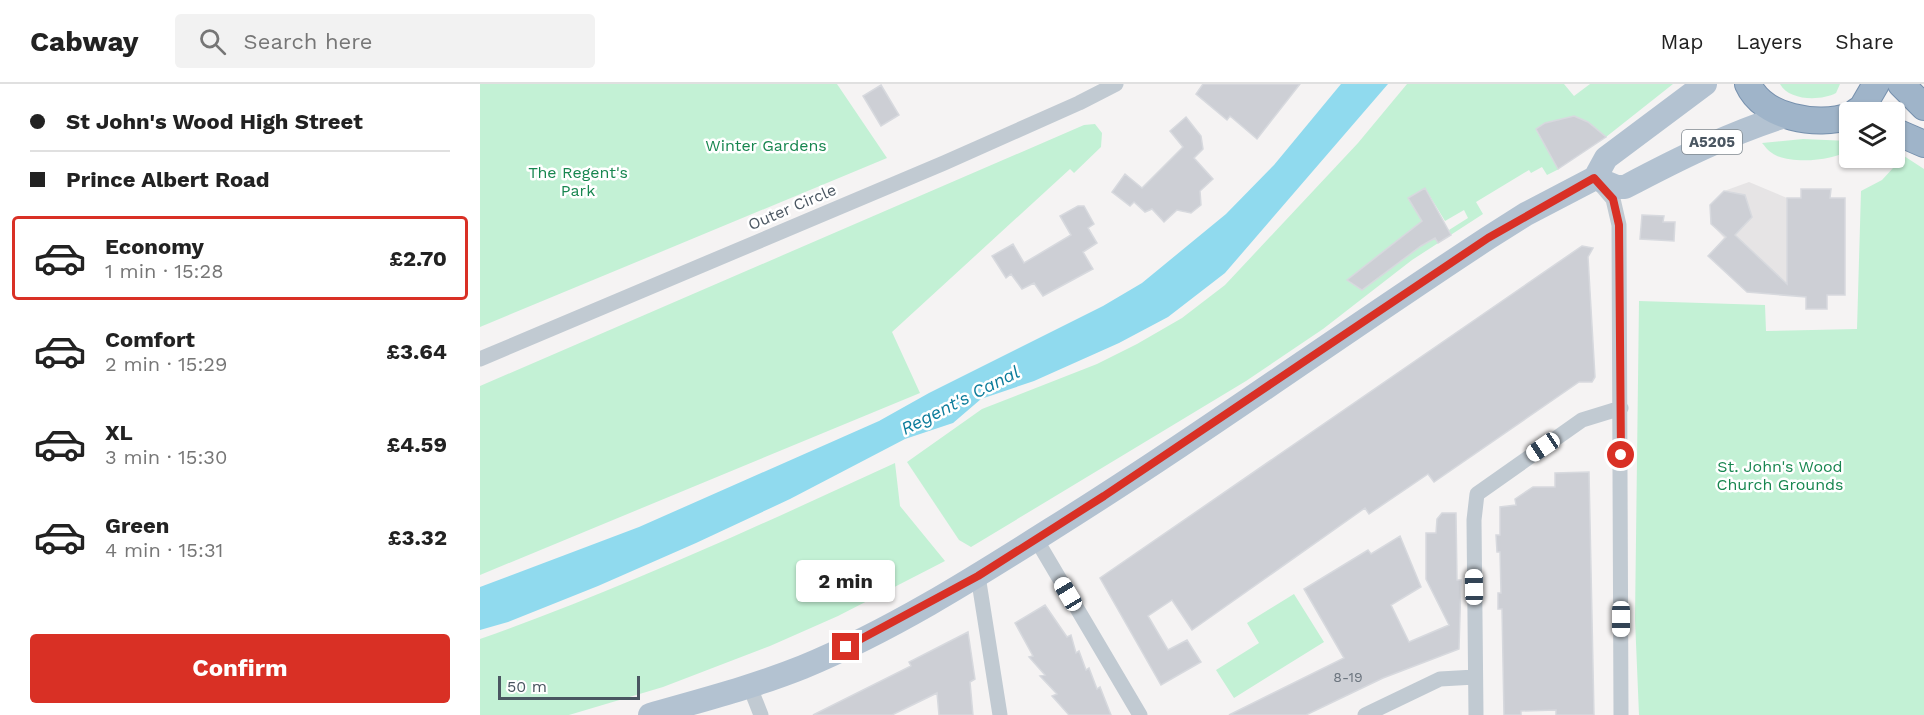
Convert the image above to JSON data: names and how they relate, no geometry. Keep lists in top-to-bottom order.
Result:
{
  "streets": {
    "main road": ["A5205"],
    "street": ["Outer Circle"]
  },
  "water": ["Regent's Canal"],
  "parks": ["Winter Gardens", "The Regent's Park", "St. John's Wood Church Grounds"],
  "house_numbers": ["8-19"],
  "scale_bar": "50 m",
  "page": {
    "header": "Cabway",
    "search": "Search here",
    "nav": ["Map", "Layers", "Share"],
    "banner": ["St John's Wood High Street", "Prince Albert Road"],
    "list": [
      {
        "name": "Economy",
        "note": "1 min · 15:28",
        "value": "£2.70"
      },
      {
        "name": "Comfort",
        "note": "2 min · 15:29",
        "value": "£3.64"
      },
      {
        "name": "XL",
        "note": "3 min · 15:30",
        "value": "£4.59"
      },
      {
        "name": "Green",
        "note": "4 min · 15:31",
        "value": "£3.32"
      }
    ],
    "bubble": "2 min",
    "buttons": "Confirm",
    "scale": "50 m"
  }
}
